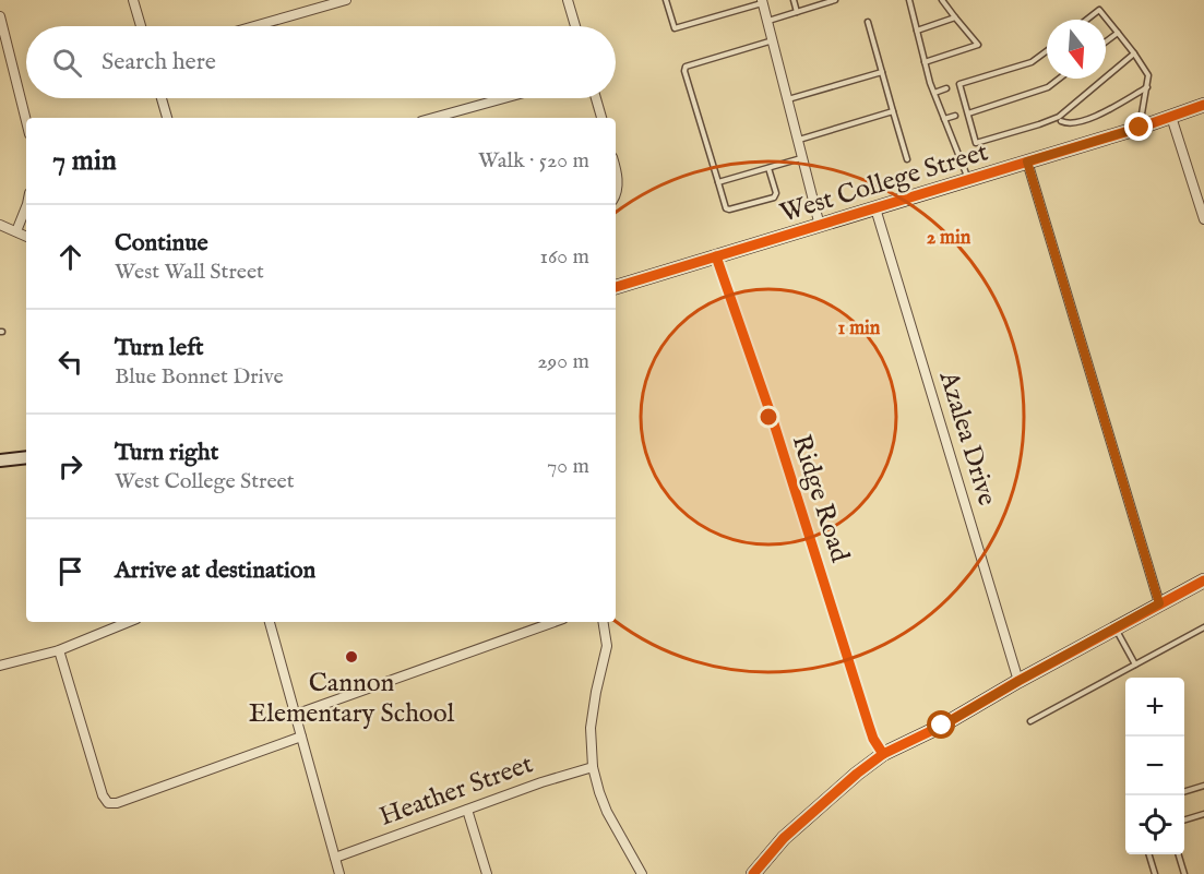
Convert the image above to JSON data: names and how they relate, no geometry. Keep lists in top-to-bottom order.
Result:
{
  "streets": {
    "street": [
      "West College Street",
      "Azalea Drive",
      "Ridge Road",
      "Heather Street"
    ]
  },
  "crossings": [
    ["West College Street", "Azalea Drive"],
    ["West College Street", "Ridge Road"]
  ],
  "places": ["Cannon Elementary School"],
  "north": "bottom",
  "page": {
    "search": "Search here",
    "heading": ["7 min", "Walk · 520 m"],
    "list": [
      ["Continue", "West Wall Street", "160 m"],
      ["Turn left", "Blue Bonnet Drive", "290 m"],
      ["Turn right", "West College Street", "70 m"],
      "Arrive at destination"
    ],
    "map_buttons": ["+", "−"]
  },
  "rings": ["2 min", "1 min"]
}
